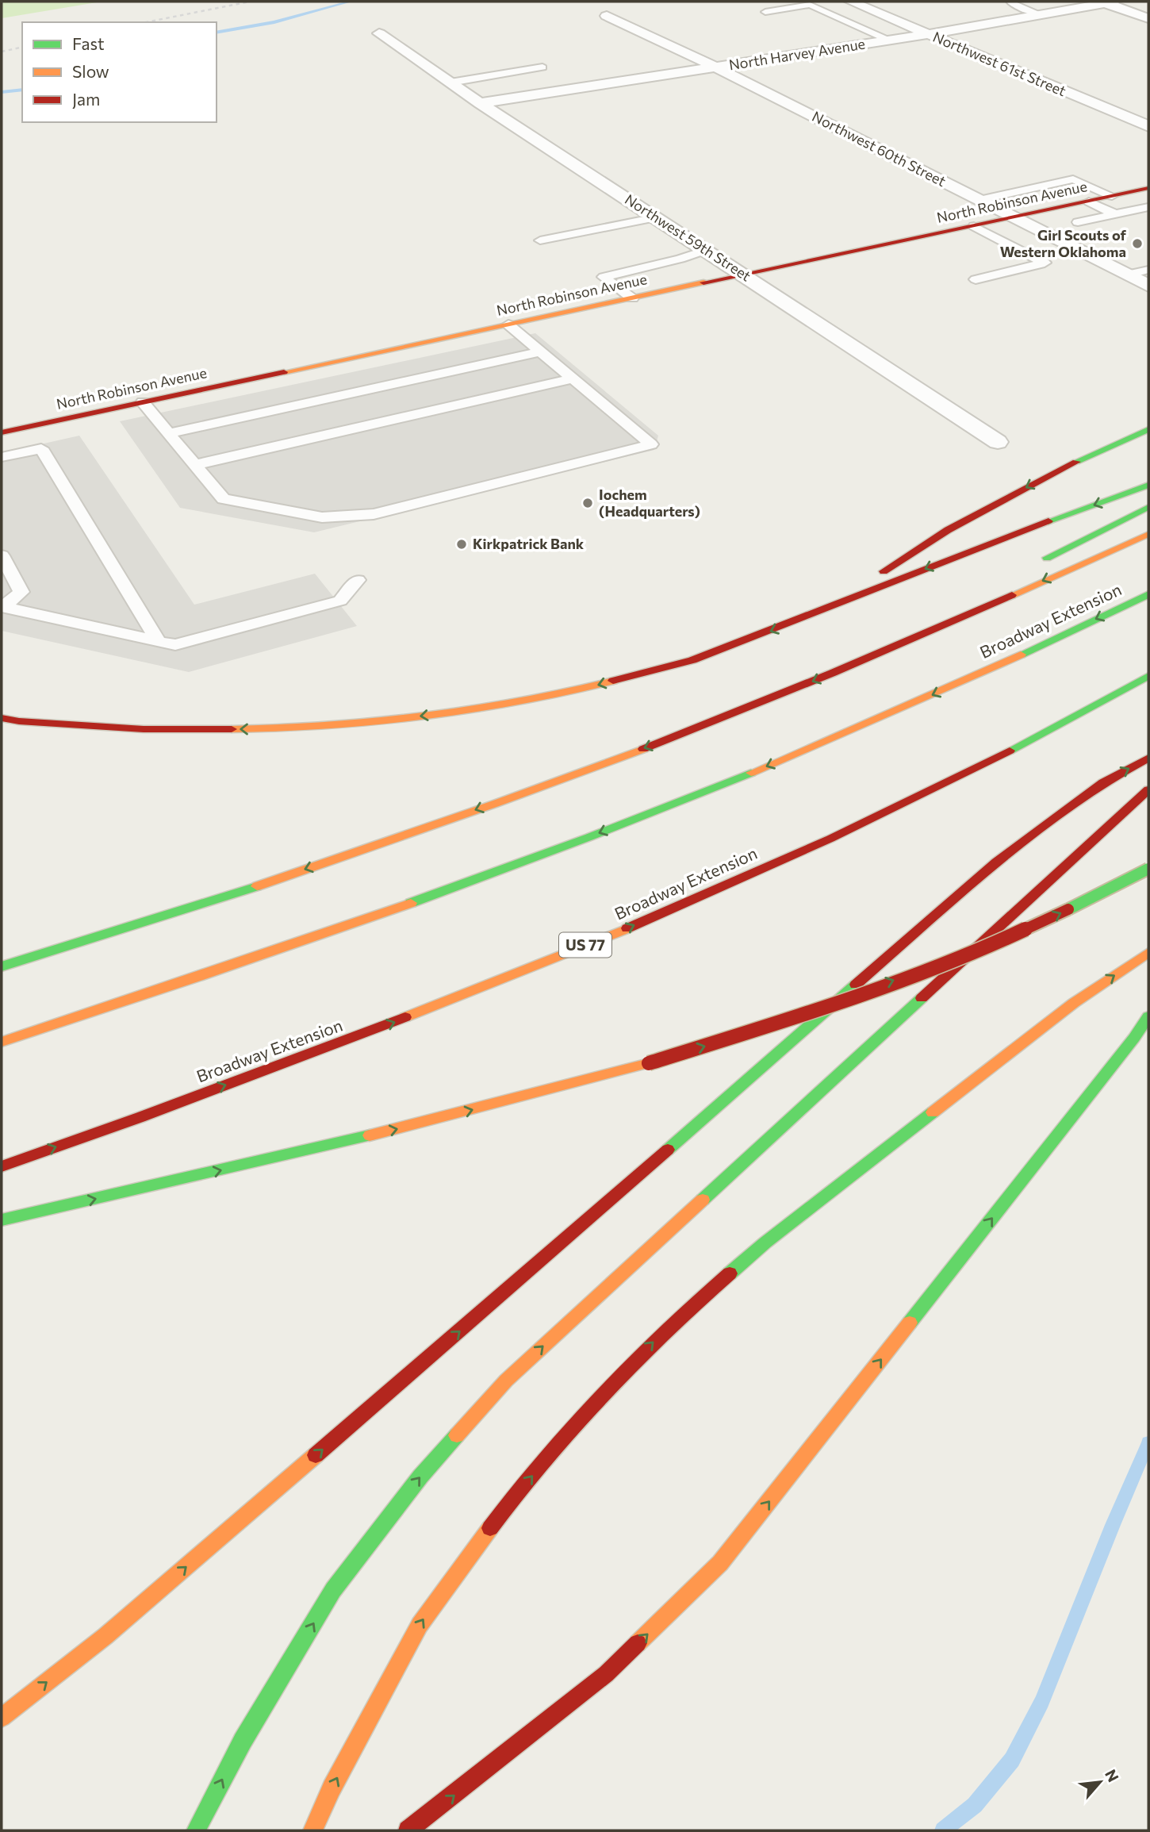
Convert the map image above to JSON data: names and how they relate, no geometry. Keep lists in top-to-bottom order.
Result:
{
  "streets": {
    "main road": ["North Robinson Avenue", "Broadway Extension", "US 77"],
    "street": [
      "North Harvey Avenue",
      "Northwest 61st Street",
      "Northwest 60th Street",
      "Northwest 59th Street"
    ]
  },
  "crossings": [
    ["North Harvey Avenue", "Northwest 61st Street"],
    ["North Harvey Avenue", "Northwest 60th Street"],
    ["North Harvey Avenue", "Northwest 59th Street"],
    ["Northwest 60th Street", "North Robinson Avenue"],
    ["North Robinson Avenue", "Northwest 59th Street"]
  ],
  "places": ["Girl Scouts of Western Oklahoma", "Iochem (Headquarters)", "Kirkpatrick Bank"],
  "legend": ["Fast", "Slow", "Jam"],
  "north": "top right"
}
